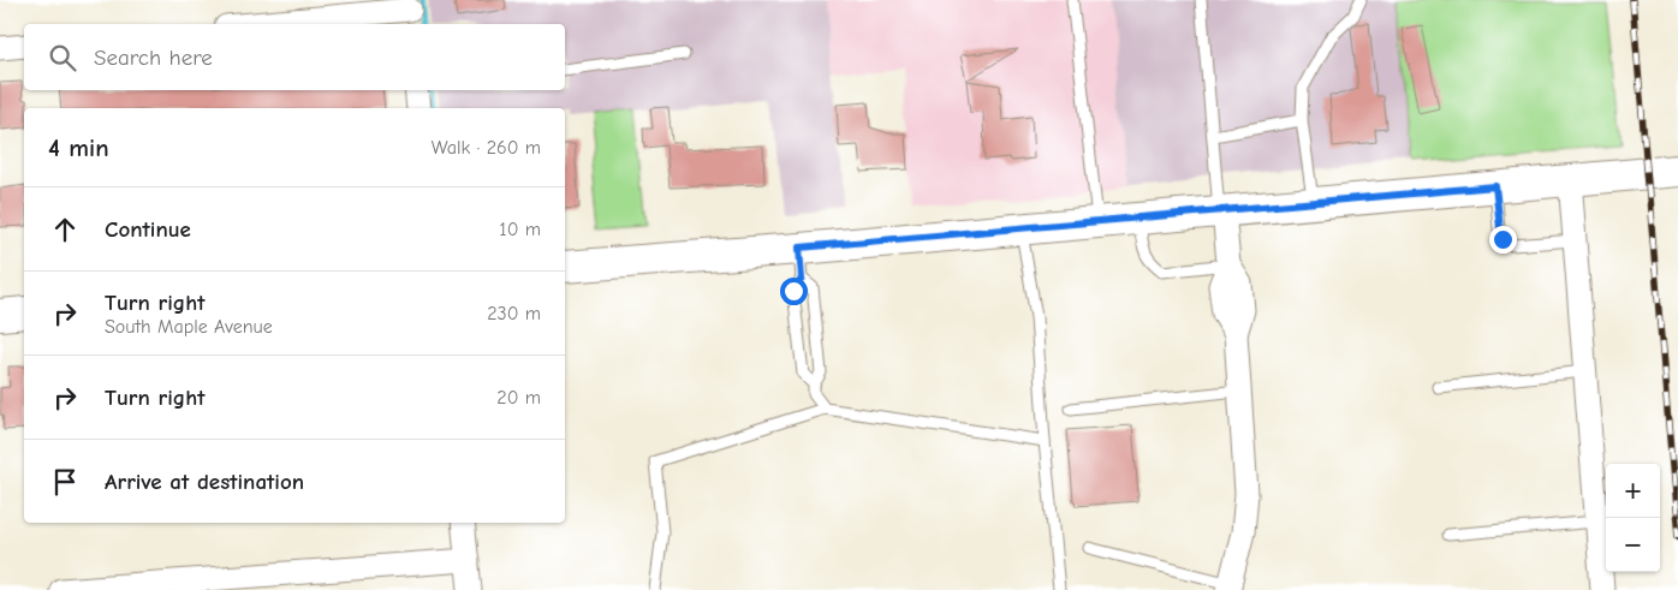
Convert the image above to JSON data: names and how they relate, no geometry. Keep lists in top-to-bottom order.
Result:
{
  "page": {
    "search": "Search here",
    "heading": ["4 min", "Walk · 260 m"],
    "list": [
      ["Continue", "10 m"],
      ["Turn right", "South Maple Avenue", "230 m"],
      ["Turn right", "20 m"],
      "Arrive at destination"
    ],
    "map_buttons": ["+", "−"]
  }
}
